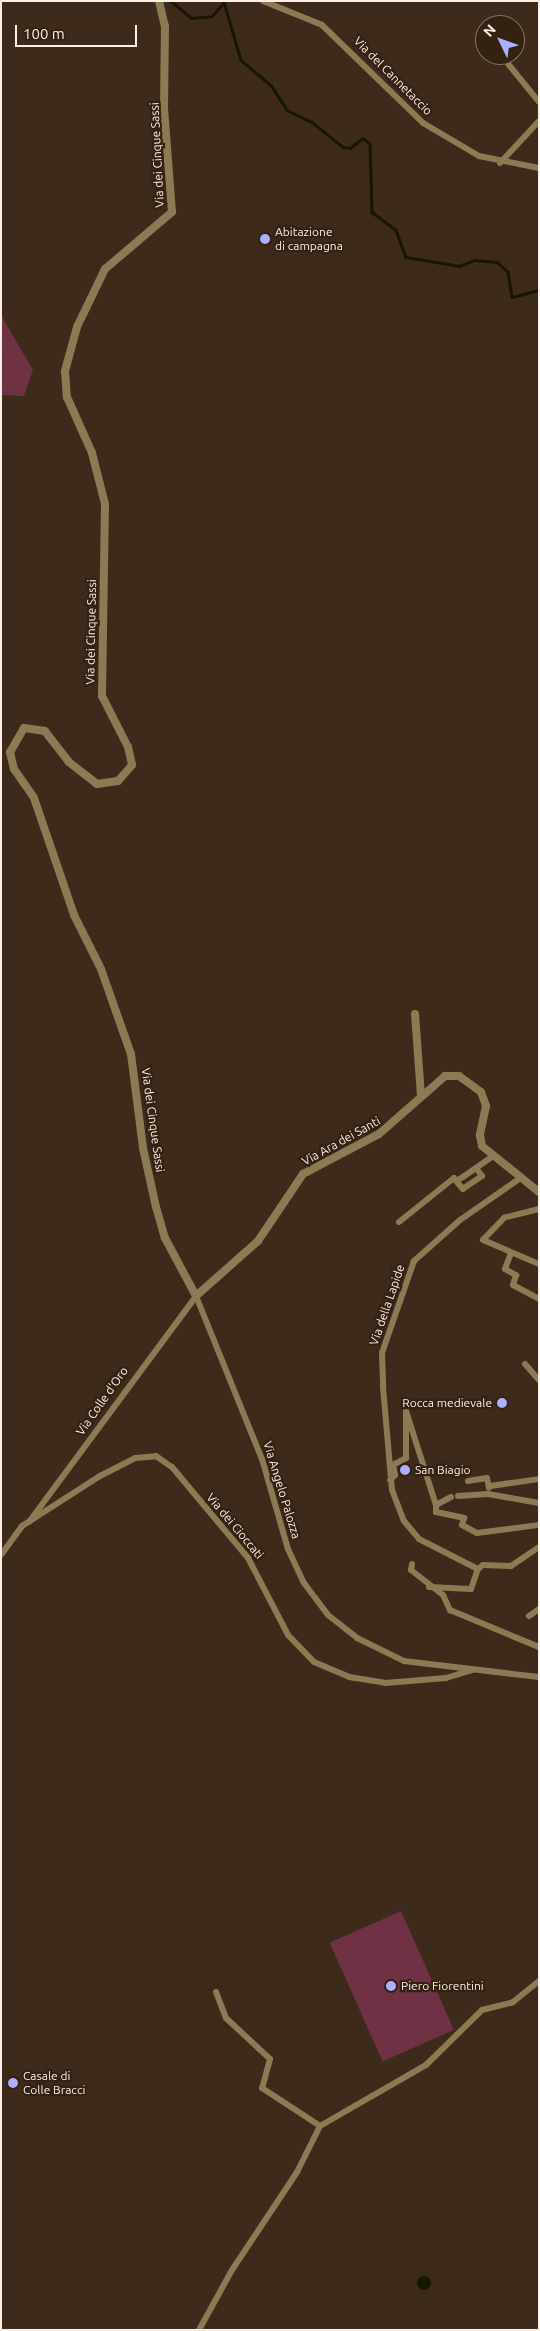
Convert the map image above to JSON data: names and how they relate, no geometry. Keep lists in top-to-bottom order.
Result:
{
  "streets": {
    "street": [
      "Via del Cannetaccio",
      "Via dei Cinque Sassi",
      "Via Ara dei Santi",
      "Via della Lapide",
      "Via Colle d'Oro",
      "Via Angelo Palozza",
      "Via dei Cioccati"
    ]
  },
  "crossings": [
    ["Via dei Cinque Sassi", "Via Ara dei Santi"],
    ["Via dei Cinque Sassi", "Via Colle d'Oro"],
    ["Via dei Cinque Sassi", "Via Angelo Palozza"],
    ["Via Ara dei Santi", "Via della Lapide"],
    ["Via Ara dei Santi", "Via Colle d'Oro"],
    ["Via Ara dei Santi", "Via Angelo Palozza"],
    ["Via Colle d'Oro", "Via Angelo Palozza"],
    ["Via Colle d'Oro", "Via dei Cioccati"],
    ["Via Angelo Palozza", "Via dei Cioccati"]
  ],
  "places": [
    "Abitazione di campagna",
    "Rocca medievale",
    "San Biagio",
    "Piero Fiorentini",
    "Casale di Colle Bracci"
  ],
  "scale_bar": "100 m",
  "north": "top left"
}
